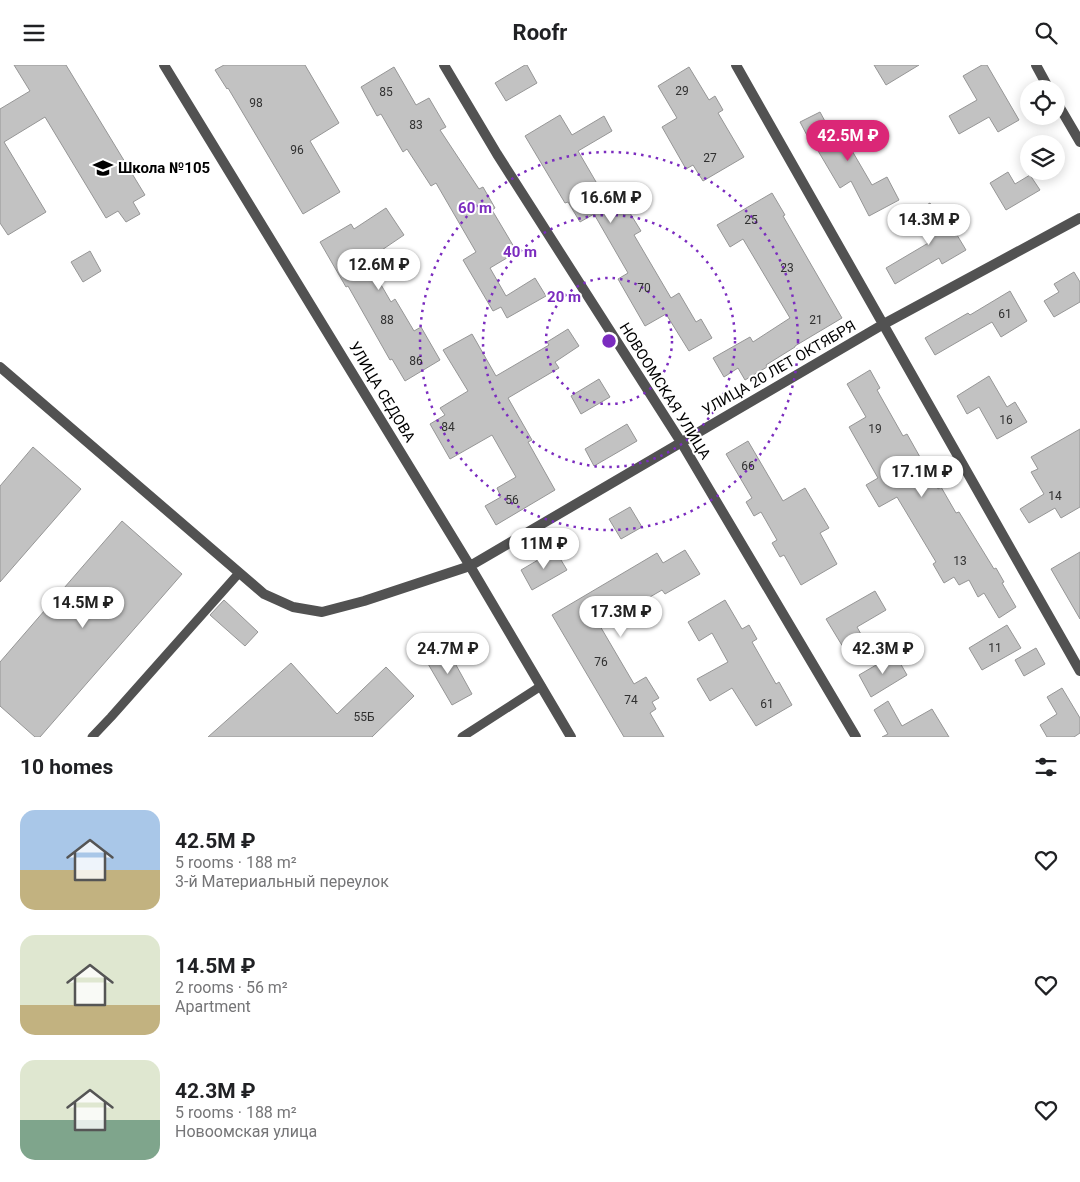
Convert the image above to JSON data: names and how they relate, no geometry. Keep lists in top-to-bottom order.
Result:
{
  "streets": {
    "street": ["УЛИЦА 20 ЛЕТ ОКТЯБРЯ", "НОВООМСКАЯ УЛИЦА", "УЛИЦА СЕДОВА"]
  },
  "crossings": [
    ["УЛИЦА 20 ЛЕТ ОКТЯБРЯ", "НОВООМСКАЯ УЛИЦА"],
    ["УЛИЦА 20 ЛЕТ ОКТЯБРЯ", "УЛИЦА СЕДОВА"]
  ],
  "places": {
    "school or university": ["Школа №105"]
  },
  "house_numbers": [
    "29",
    "85",
    "98",
    "83",
    "96",
    "27",
    "25",
    "23",
    "70",
    "61",
    "88",
    "21",
    "86",
    "16",
    "84",
    "19",
    "66",
    "14",
    "56",
    "13",
    "11",
    "76",
    "74",
    "61",
    "55Б"
  ],
  "page": {
    "header": "Roofr",
    "price": [
      "42.5M ₽",
      "16.6M ₽",
      "14.3M ₽",
      "12.6M ₽",
      "17.1M ₽",
      "11M ₽",
      "14.5M ₽",
      "17.3M ₽",
      "24.7M ₽",
      "42.3M ₽"
    ],
    "heading": "10 homes",
    "list": [
      {
        "name": "42.5M ₽",
        "note": "5 rooms · 188 m² · 3-й Материальный переулок"
      },
      {
        "name": "14.5M ₽",
        "note": "2 rooms · 56 m² · Apartment"
      },
      {
        "name": "42.3M ₽",
        "note": "5 rooms · 188 m² · Новоомская улица"
      }
    ]
  },
  "rings": ["60 m", "40 m", "20 m"]
}
